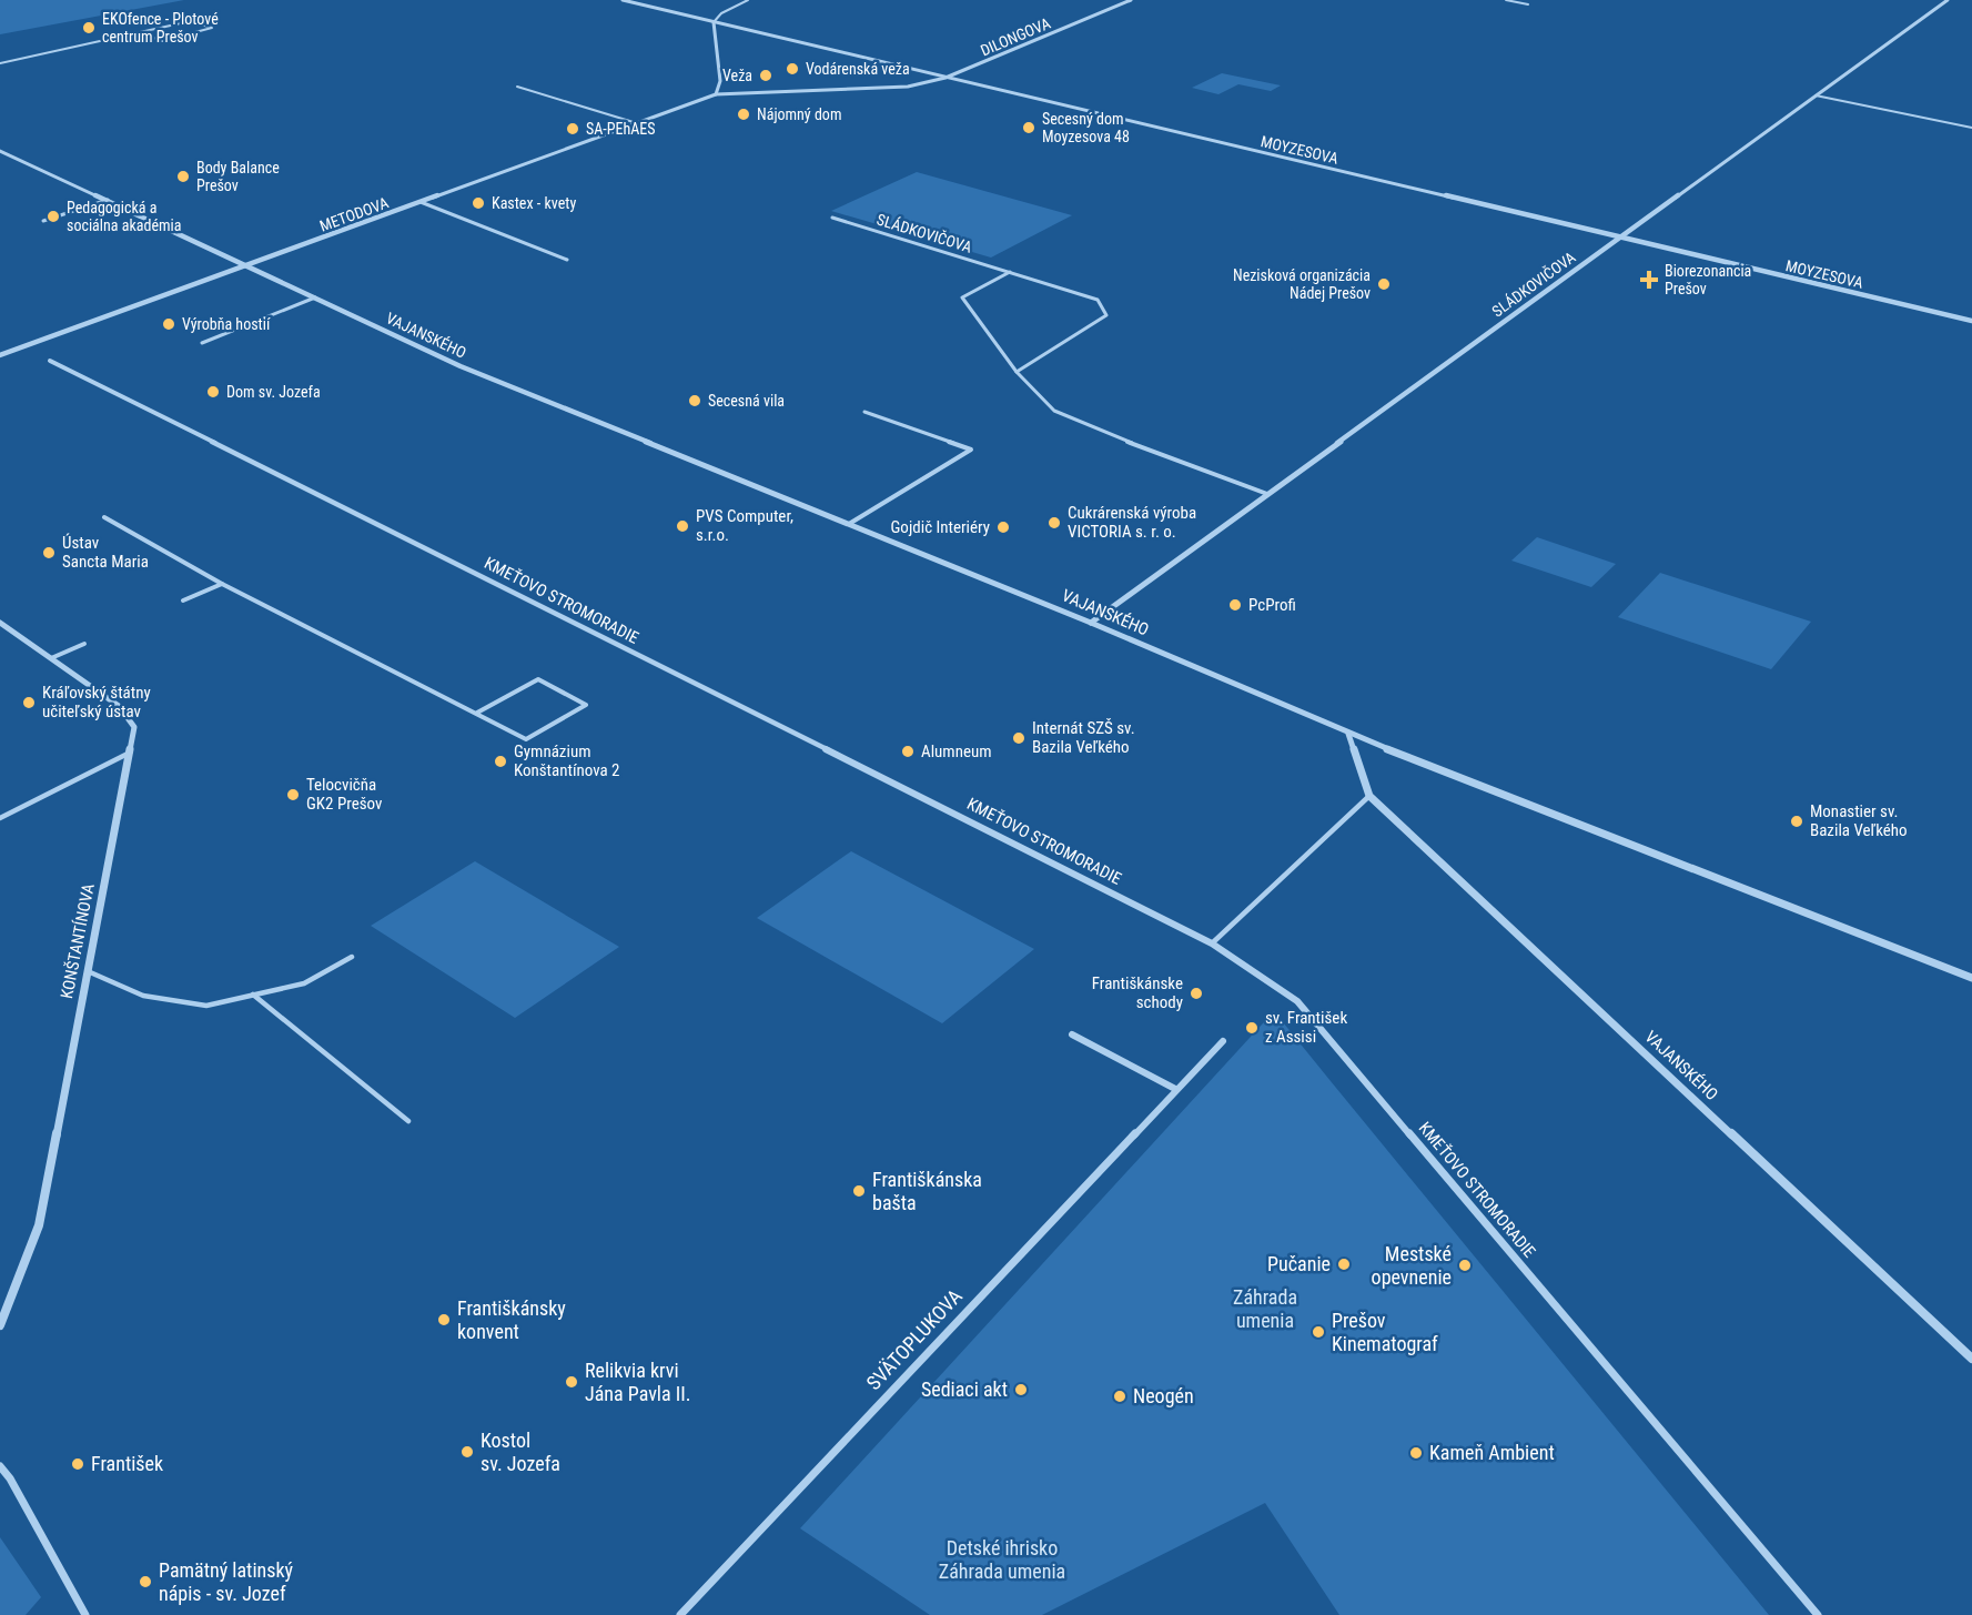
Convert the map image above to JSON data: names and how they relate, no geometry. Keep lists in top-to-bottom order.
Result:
{
  "streets": {
    "street": [
      "DILONGOVA",
      "MOYZESOVA",
      "METODOVA",
      "SLÁDKOVIČOVA",
      "VAJANSKÉHO",
      "KMEŤOVO STROMORADIE",
      "KONŠTANTÍNOVA",
      "SVÄTOPLUKOVA"
    ]
  },
  "crossings": [
    ["DILONGOVA", "MOYZESOVA"],
    ["DILONGOVA", "METODOVA"],
    ["MOYZESOVA", "SLÁDKOVIČOVA"],
    ["METODOVA", "VAJANSKÉHO"],
    ["SLÁDKOVIČOVA", "VAJANSKÉHO"]
  ],
  "parks": ["Záhrada umenia", "Detské ihrisko Záhrada umenia"],
  "places": {
    "other": [
      "EKOfence - Plotové centrum Prešov",
      "Vodárenská veža",
      "Veža",
      "Nájomný dom",
      "Secesný dom Moyzesova 48",
      "SA-PEhAES",
      "Body Balance Prešov",
      "Kastex - kvety",
      "Pedagogická a sociálna akadémia",
      "Nezisková organizácia Nádej Prešov",
      "Výrobňa hostií",
      "Dom sv. Jozefa",
      "Secesná vila",
      "Cukrárenská výroba VICTORIA s. r. o.",
      "PVS Computer, s.r.o.",
      "Gojdič Interiéry",
      "Ústav Sancta Maria",
      "PcProfi",
      "Kráľovský štátny učiteľský ústav",
      "Internát SZŠ sv. Bazila Veľkého",
      "Alumneum",
      "Gymnázium Konštantínova 2",
      "Telocvičňa GK2 Prešov",
      "Monastier sv. Bazila Veľkého",
      "Františkánske schody",
      "sv. František z Assisi",
      "Františkánska bašta",
      "Pučanie",
      "Mestské opevnenie",
      "Františkánsky konvent",
      "Prešov Kinematograf",
      "Relikvia krvi Jána Pavla II.",
      "Sediaci akt",
      "Neogén",
      "Kostol sv. Jozefa",
      "Kameň Ambient",
      "František",
      "Pamätný latinský nápis - sv. Jozef"
    ],
    "health": ["Biorezonancia Prešov"]
  }
}
